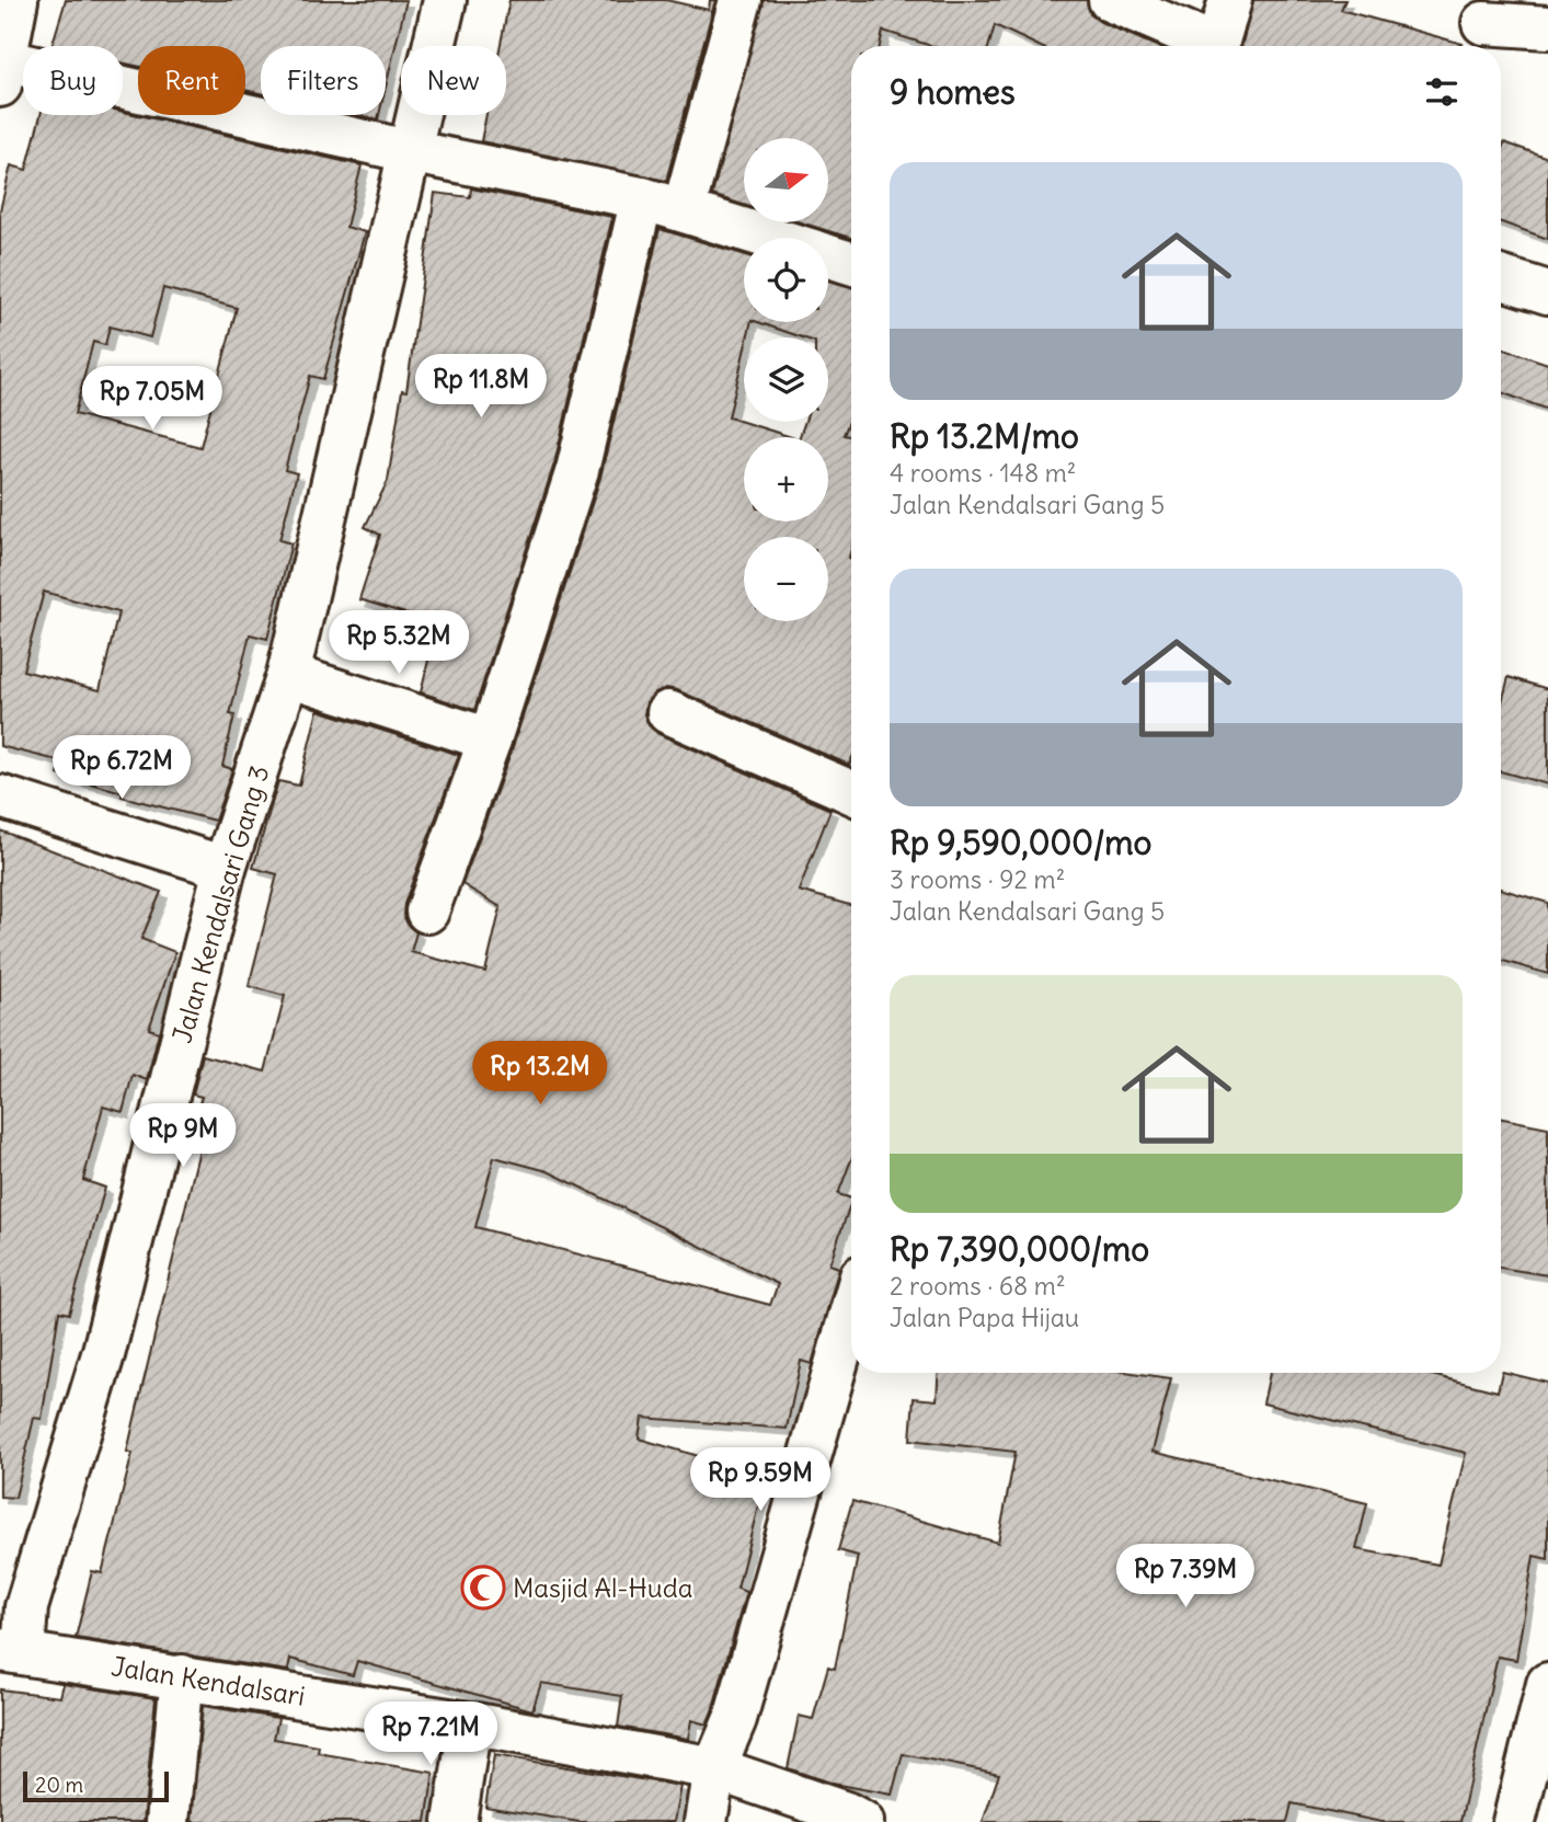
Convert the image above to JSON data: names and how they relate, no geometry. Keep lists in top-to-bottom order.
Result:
{
  "streets": {
    "street": ["Jalan Kendalsari Gang 3", "Jalan Kendalsari"]
  },
  "crossings": [
    ["Jalan Kendalsari Gang 3", "Jalan Kendalsari"]
  ],
  "places": {
    "mosque": ["Masjid Al-Huda"]
  },
  "scale_bar": "20 m",
  "north": "right",
  "page": {
    "chip": [
      "Buy",
      "Rent",
      "Filters",
      "New"
    ],
    "heading": "9 homes",
    "map_buttons": ["+", "−"],
    "list": [
      {
        "name": "Rp 13.2M/mo",
        "note": "4 rooms · 148 m² · Jalan Kendalsari Gang 5"
      },
      {
        "name": "Rp 9,590,000/mo",
        "note": "3 rooms · 92 m² · Jalan Kendalsari Gang 5"
      },
      {
        "name": "Rp 7,390,000/mo",
        "note": "2 rooms · 68 m² · Jalan Papa Hijau"
      }
    ],
    "price": [
      "Rp 11.8M",
      "Rp 7.05M",
      "Rp 5.32M",
      "Rp 6.72M",
      "Rp 13.2M",
      "Rp 9M",
      "Rp 9.59M",
      "Rp 7.39M",
      "Rp 7.21M"
    ],
    "scale": "20 m"
  }
}
